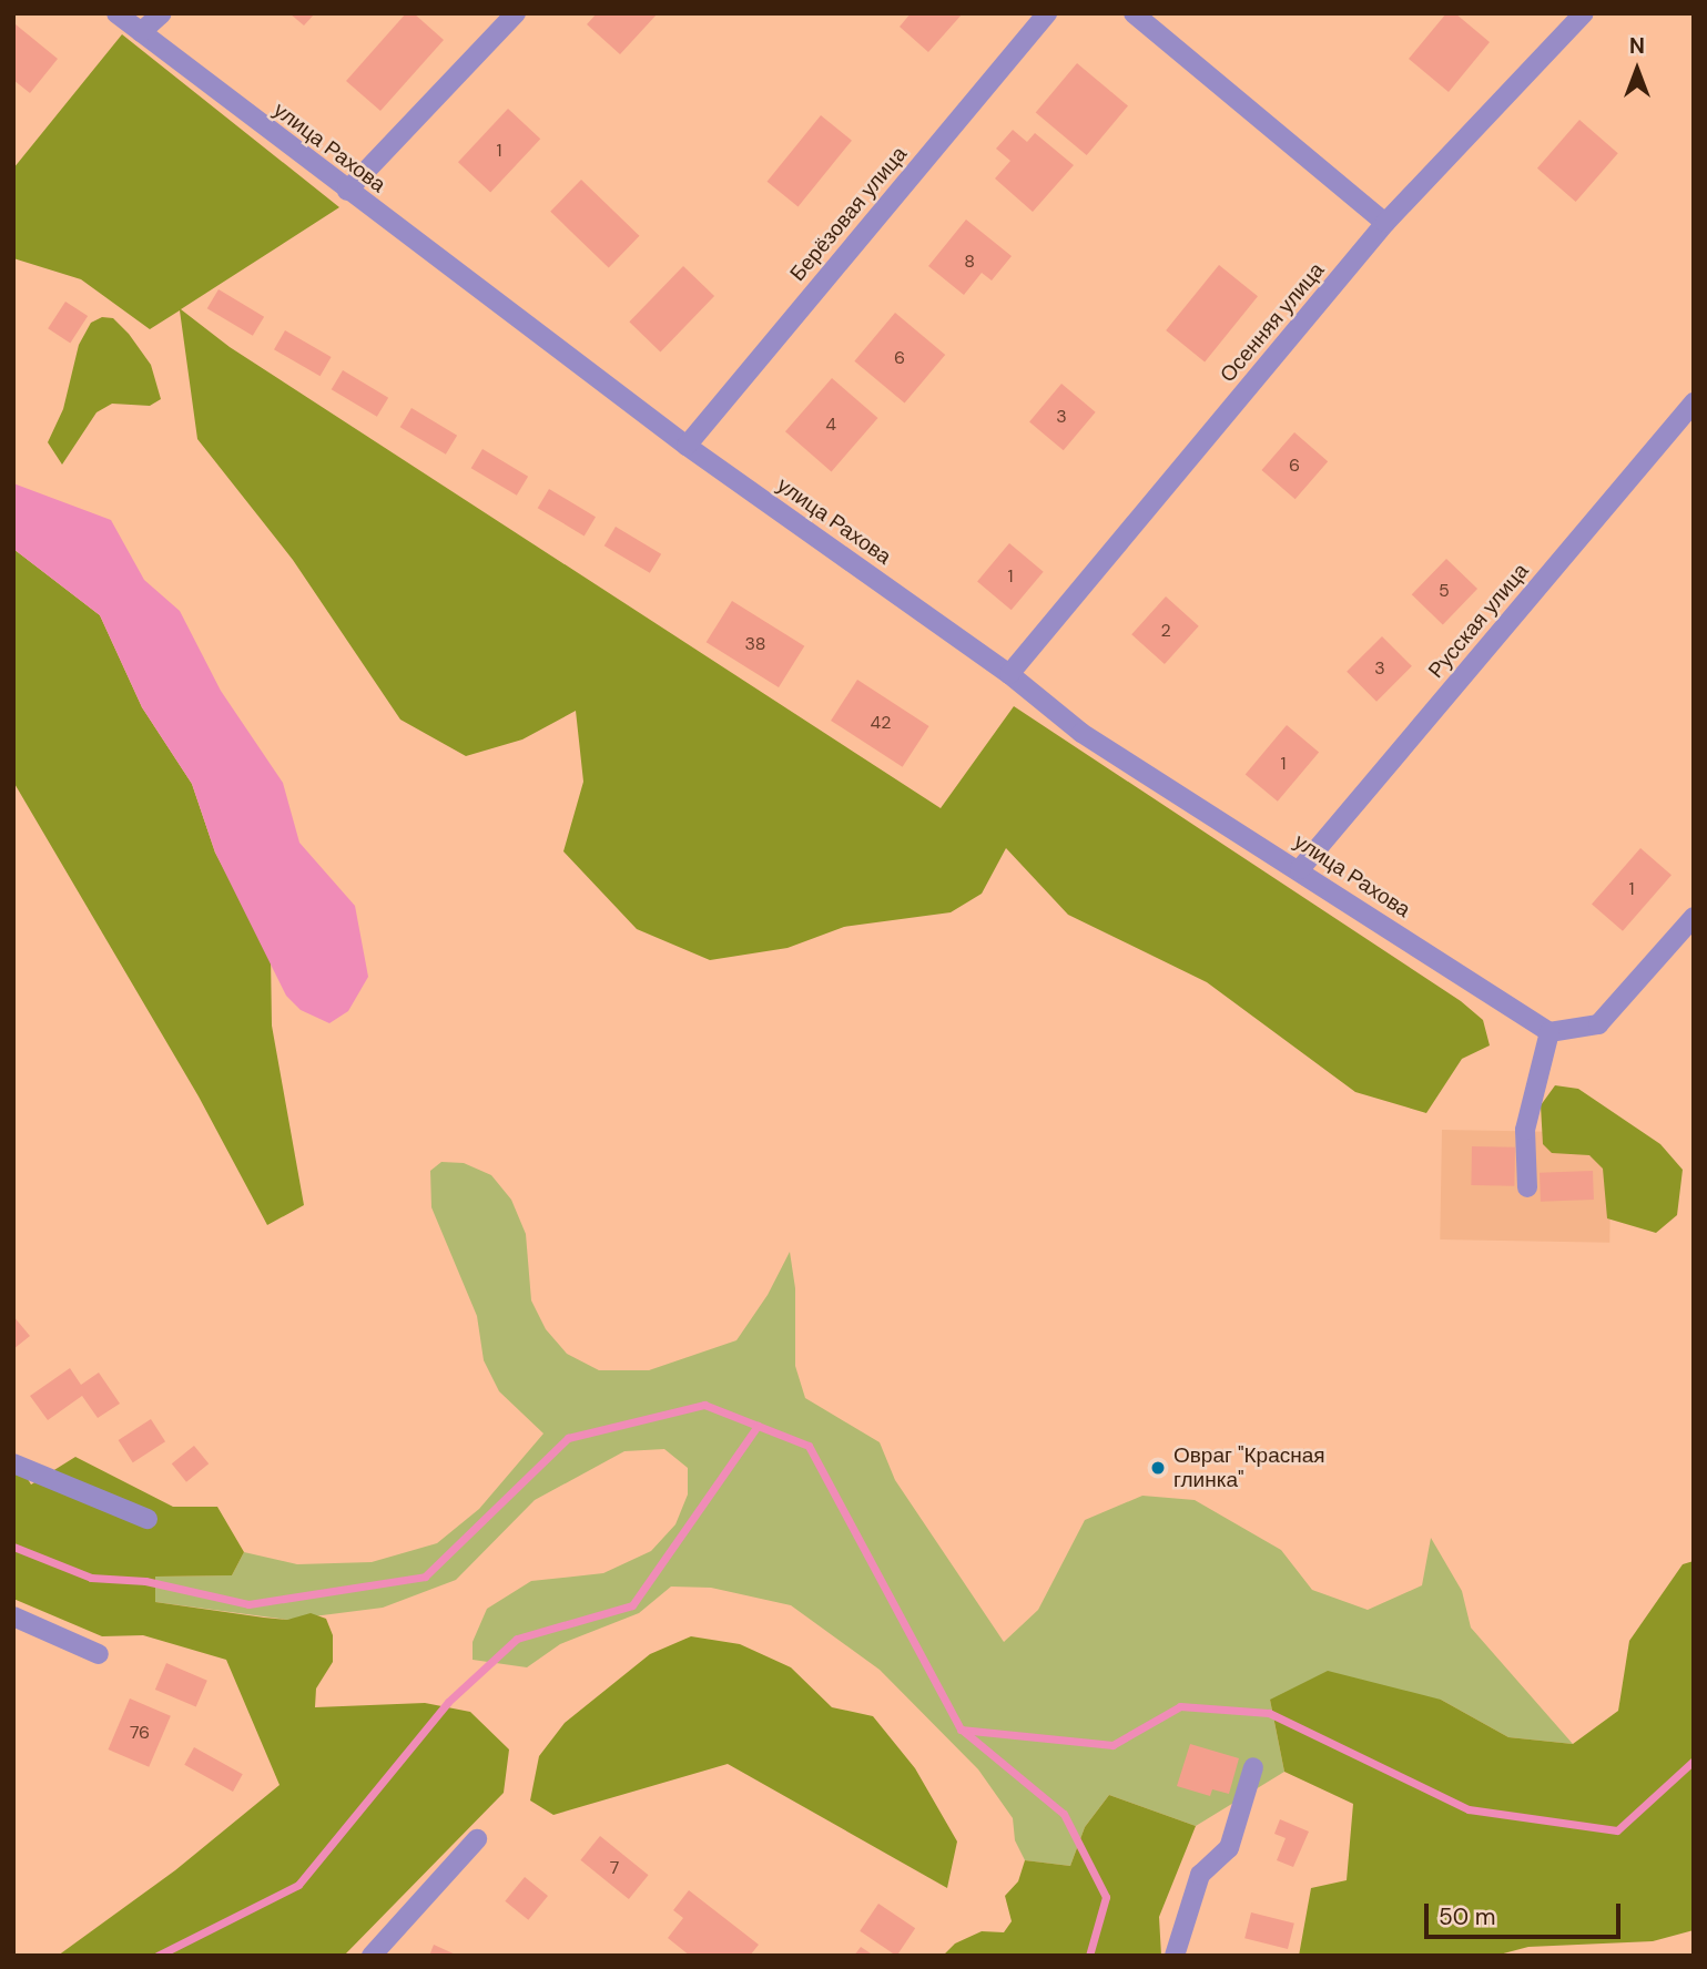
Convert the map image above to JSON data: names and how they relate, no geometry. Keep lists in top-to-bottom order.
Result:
{
  "streets": {
    "street": [
      "улица Рахова",
      "Берёзовая улица",
      "Осенняя улица",
      "Русская улица"
    ]
  },
  "crossings": [
    ["улица Рахова", "Берёзовая улица"],
    ["улица Рахова", "Осенняя улица"],
    ["улица Рахова", "Русская улица"]
  ],
  "places": ["Овраг \"Красная глинка\""],
  "house_numbers": [
    "1",
    "8",
    "6",
    "3",
    "4",
    "6",
    "1",
    "5",
    "2",
    "38",
    "3",
    "42",
    "1",
    "1",
    "76",
    "7"
  ],
  "scale_bar": "50 m",
  "north": "top"
}
